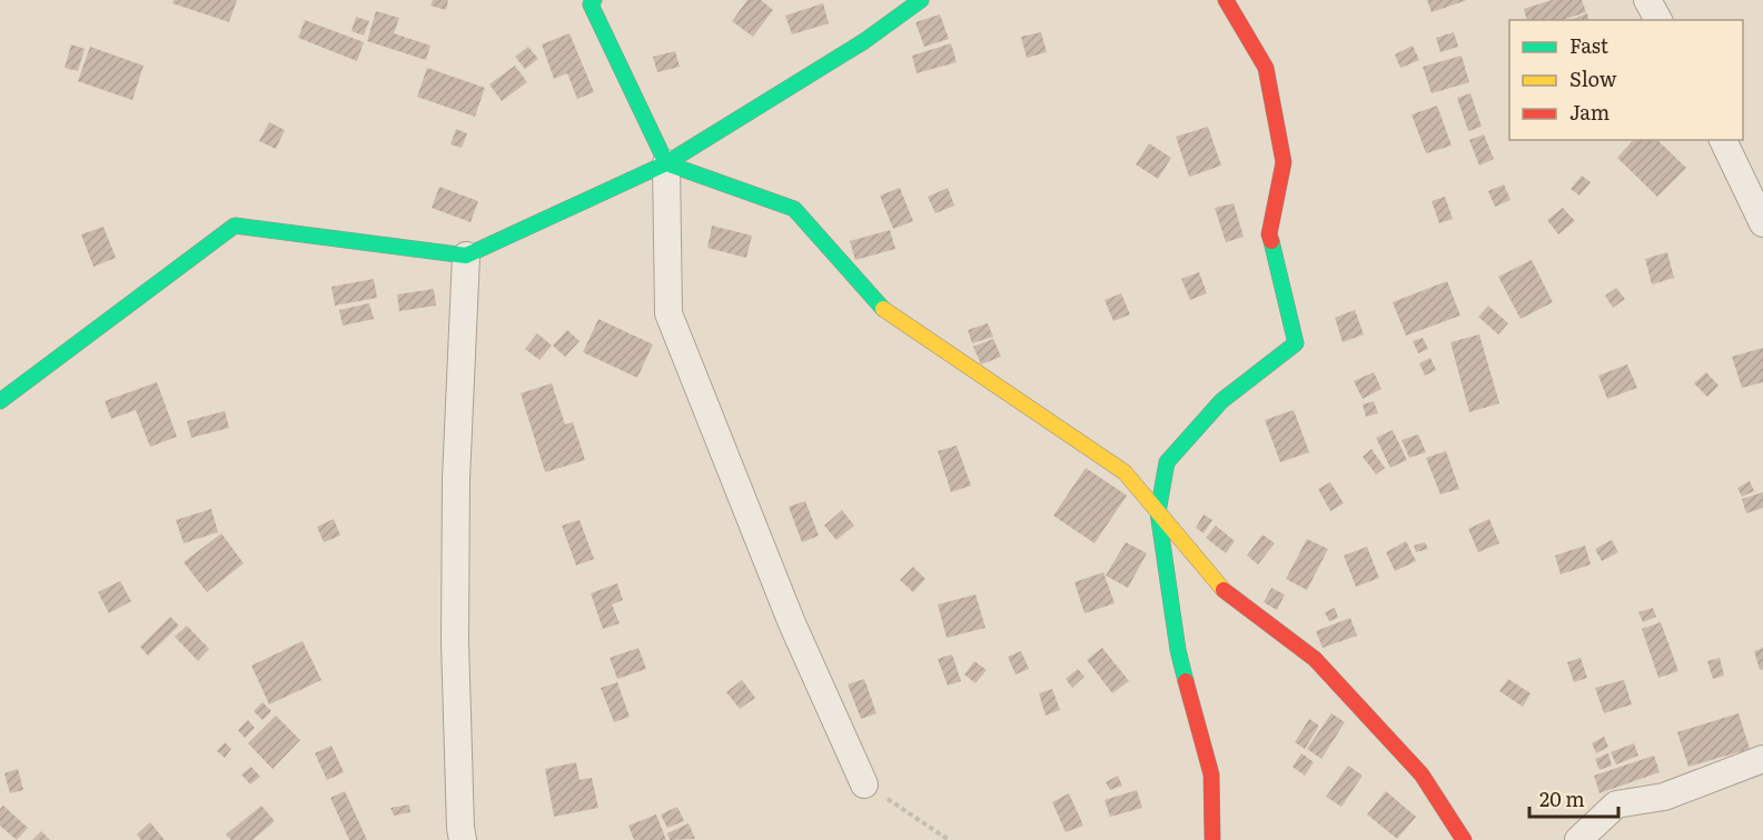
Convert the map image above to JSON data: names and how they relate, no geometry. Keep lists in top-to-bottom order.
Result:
{
  "legend": ["Fast", "Slow", "Jam"],
  "scale_bar": "20 m"
}
